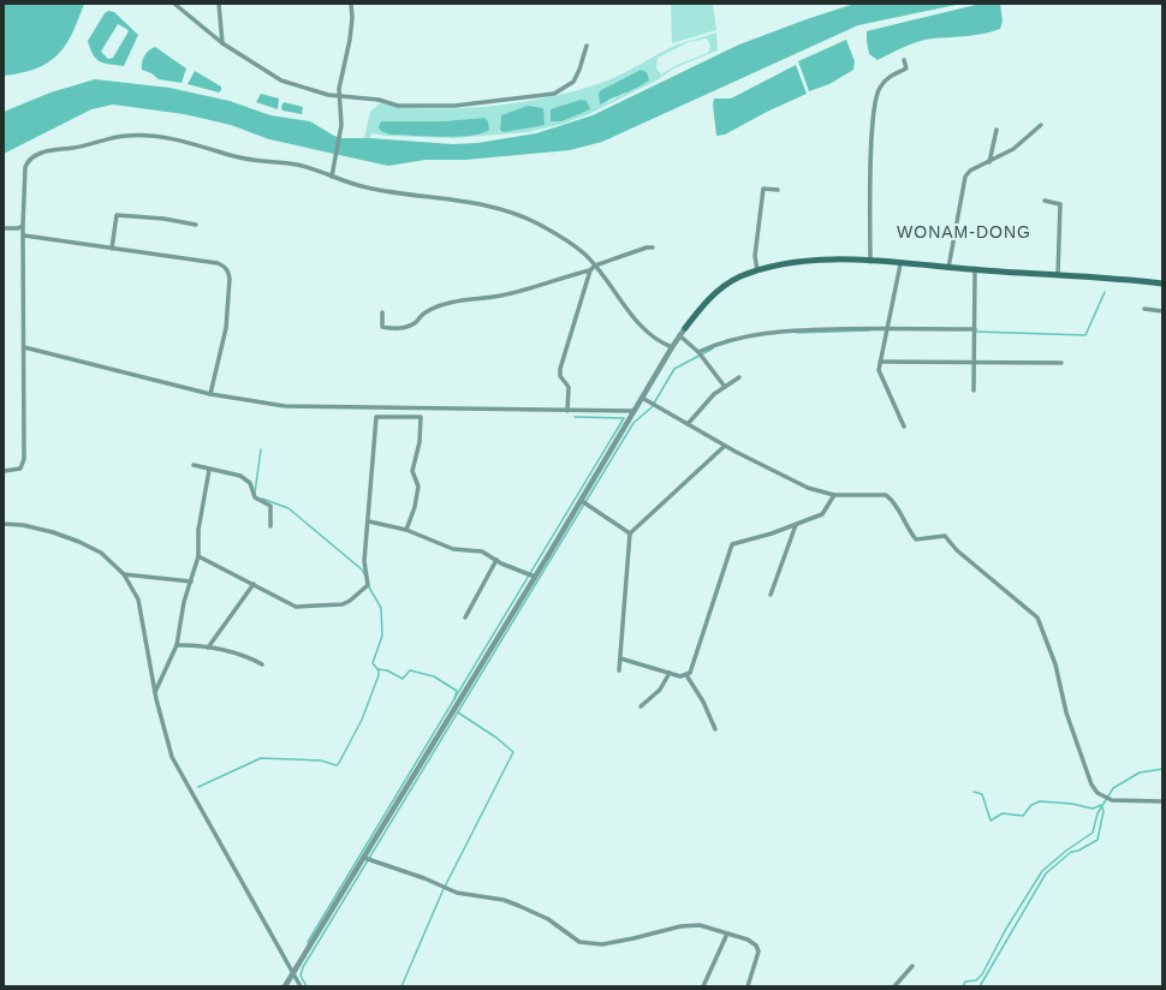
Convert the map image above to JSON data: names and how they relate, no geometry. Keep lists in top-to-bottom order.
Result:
{
  "districts": ["WONAM-DONG"]
}
